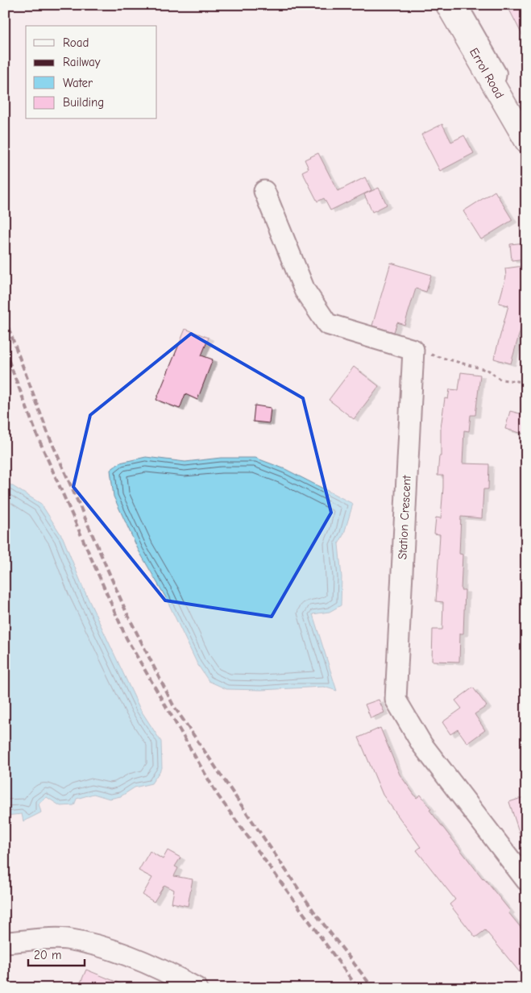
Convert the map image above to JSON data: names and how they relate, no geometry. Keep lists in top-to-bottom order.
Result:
{
  "streets": {
    "street": ["Errol Road", "Station Crescent"]
  },
  "legend": [
    "Road",
    "Railway",
    "Water",
    "Building"
  ],
  "scale_bar": "20 m"
}
